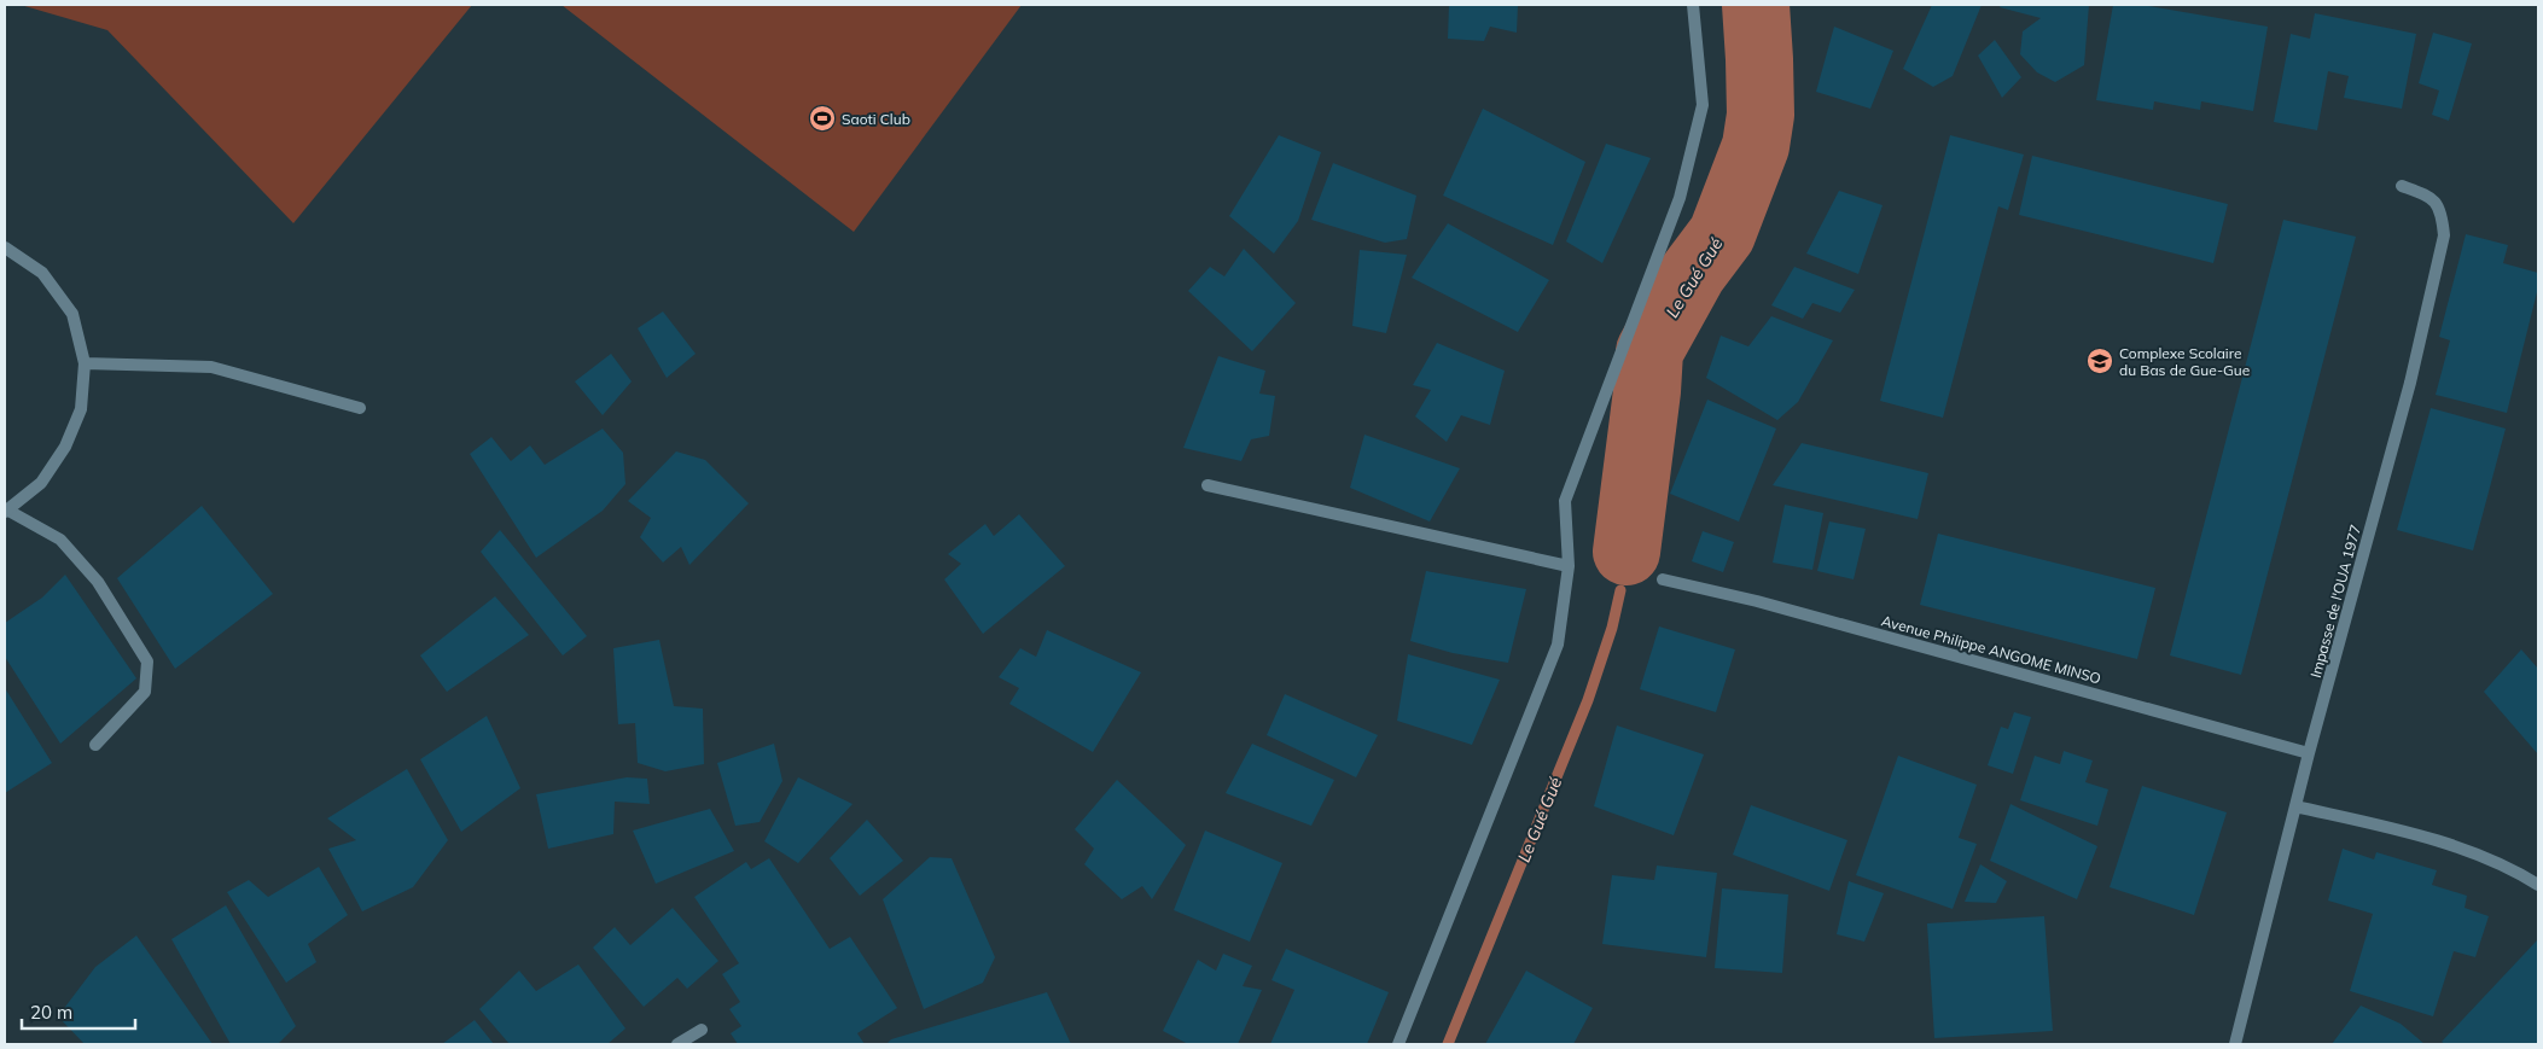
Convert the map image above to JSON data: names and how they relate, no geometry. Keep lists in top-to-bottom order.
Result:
{
  "streets": {
    "street": ["Impasse de l'OUA 1977", "Avenue Philippe ANGOME MINSO"]
  },
  "crossings": [
    ["Impasse de l'OUA 1977", "Avenue Philippe ANGOME MINSO"]
  ],
  "water": ["Le Gué Gué"],
  "places": {
    "sports": ["Saoti Club"],
    "school or university": ["Complexe Scolaire du Bas de Gue-Gue"]
  },
  "scale_bar": "20 m"
}
